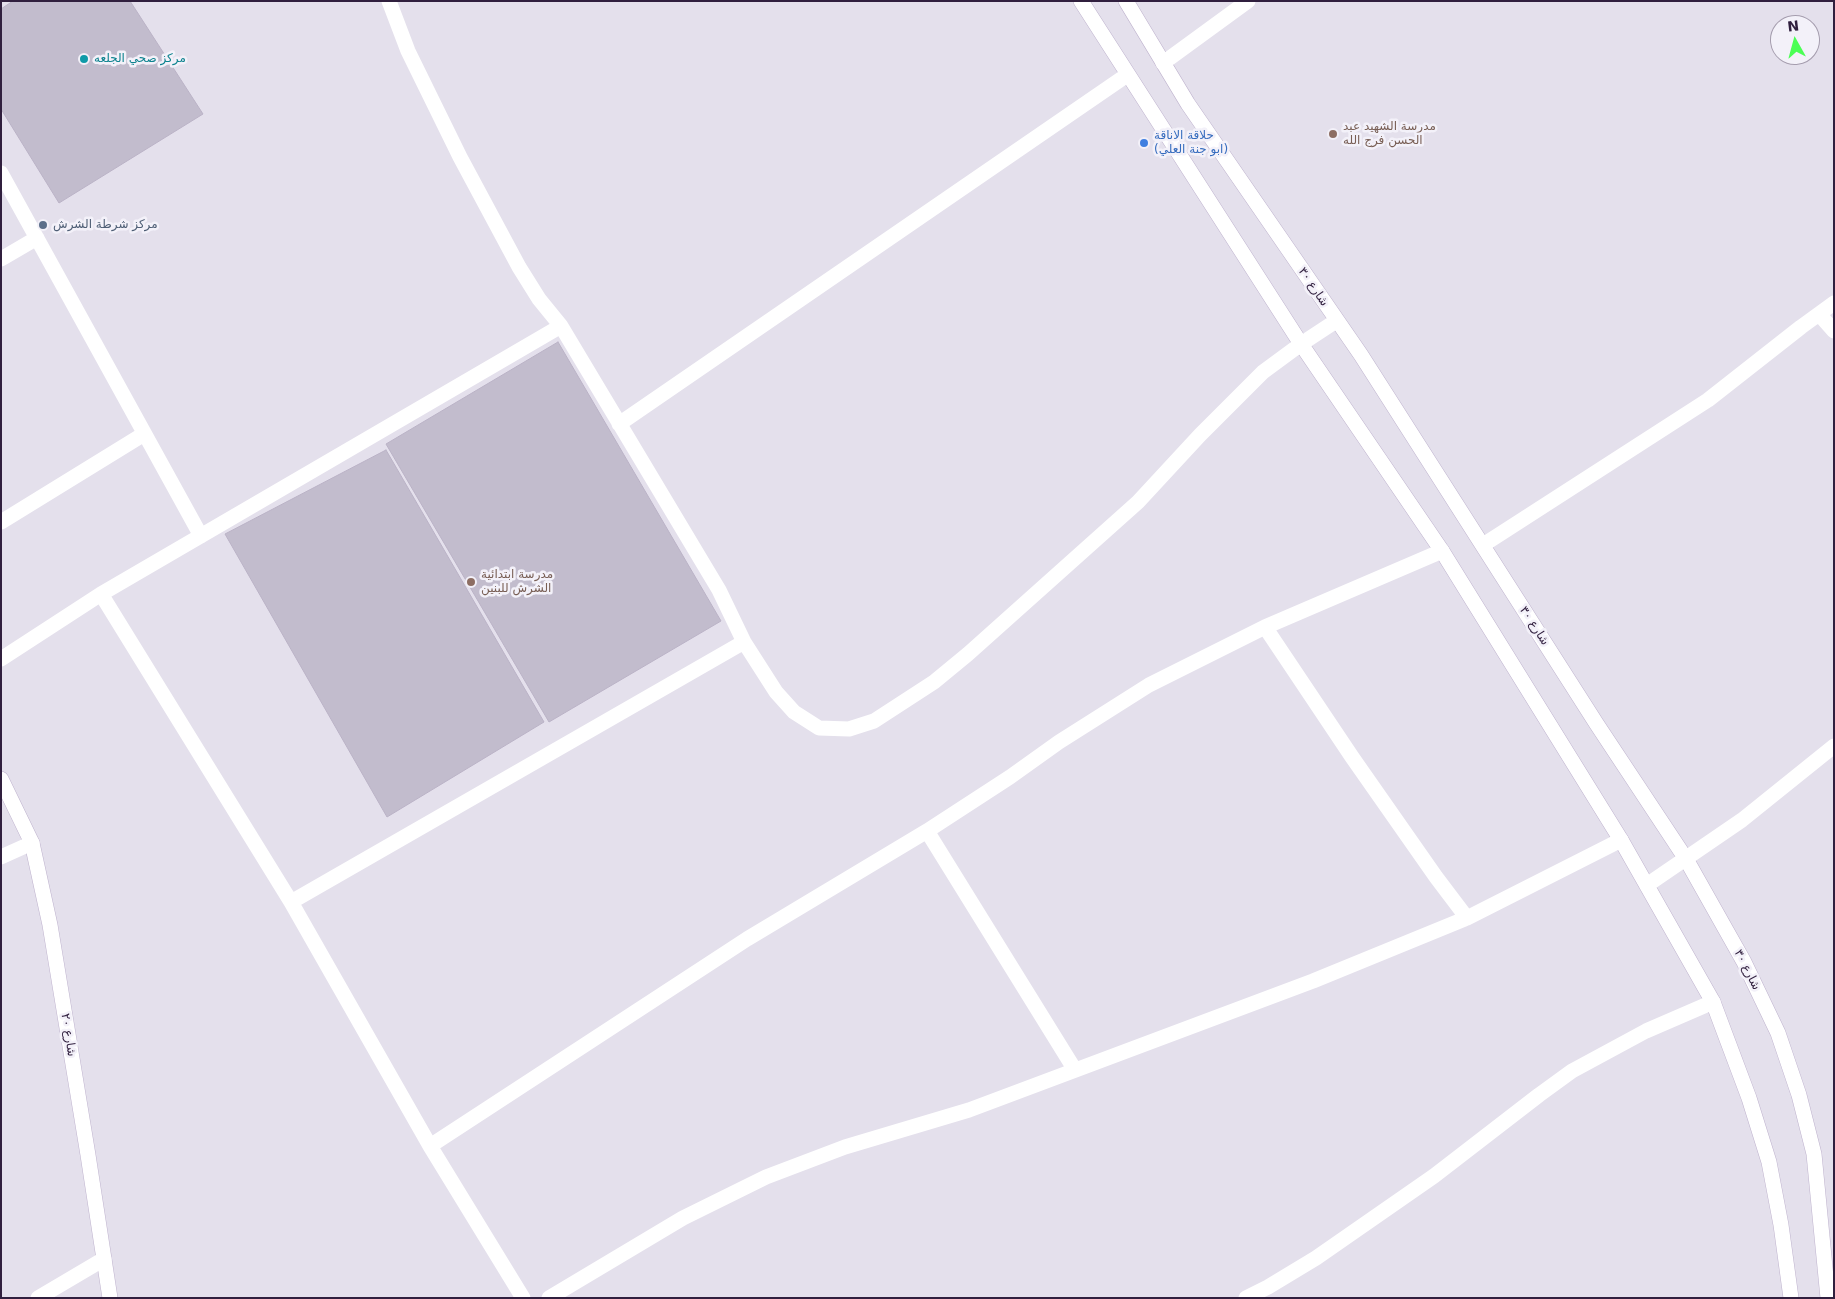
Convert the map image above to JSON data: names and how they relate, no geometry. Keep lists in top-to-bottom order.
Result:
{
  "streets": {
    "street": ["شارع ٣٠", "شارع ٢٠"]
  },
  "places": [
    "مركز صحي الجلعه",
    "مدرسة الشهيد عبد الحسن فرج الله",
    "حلاقة الاناقة (ابو جنة العلي)",
    "مركز شرطة الشرش",
    "مدرسة ابتدائية الشرش للبنين"
  ],
  "north": "top"
}
